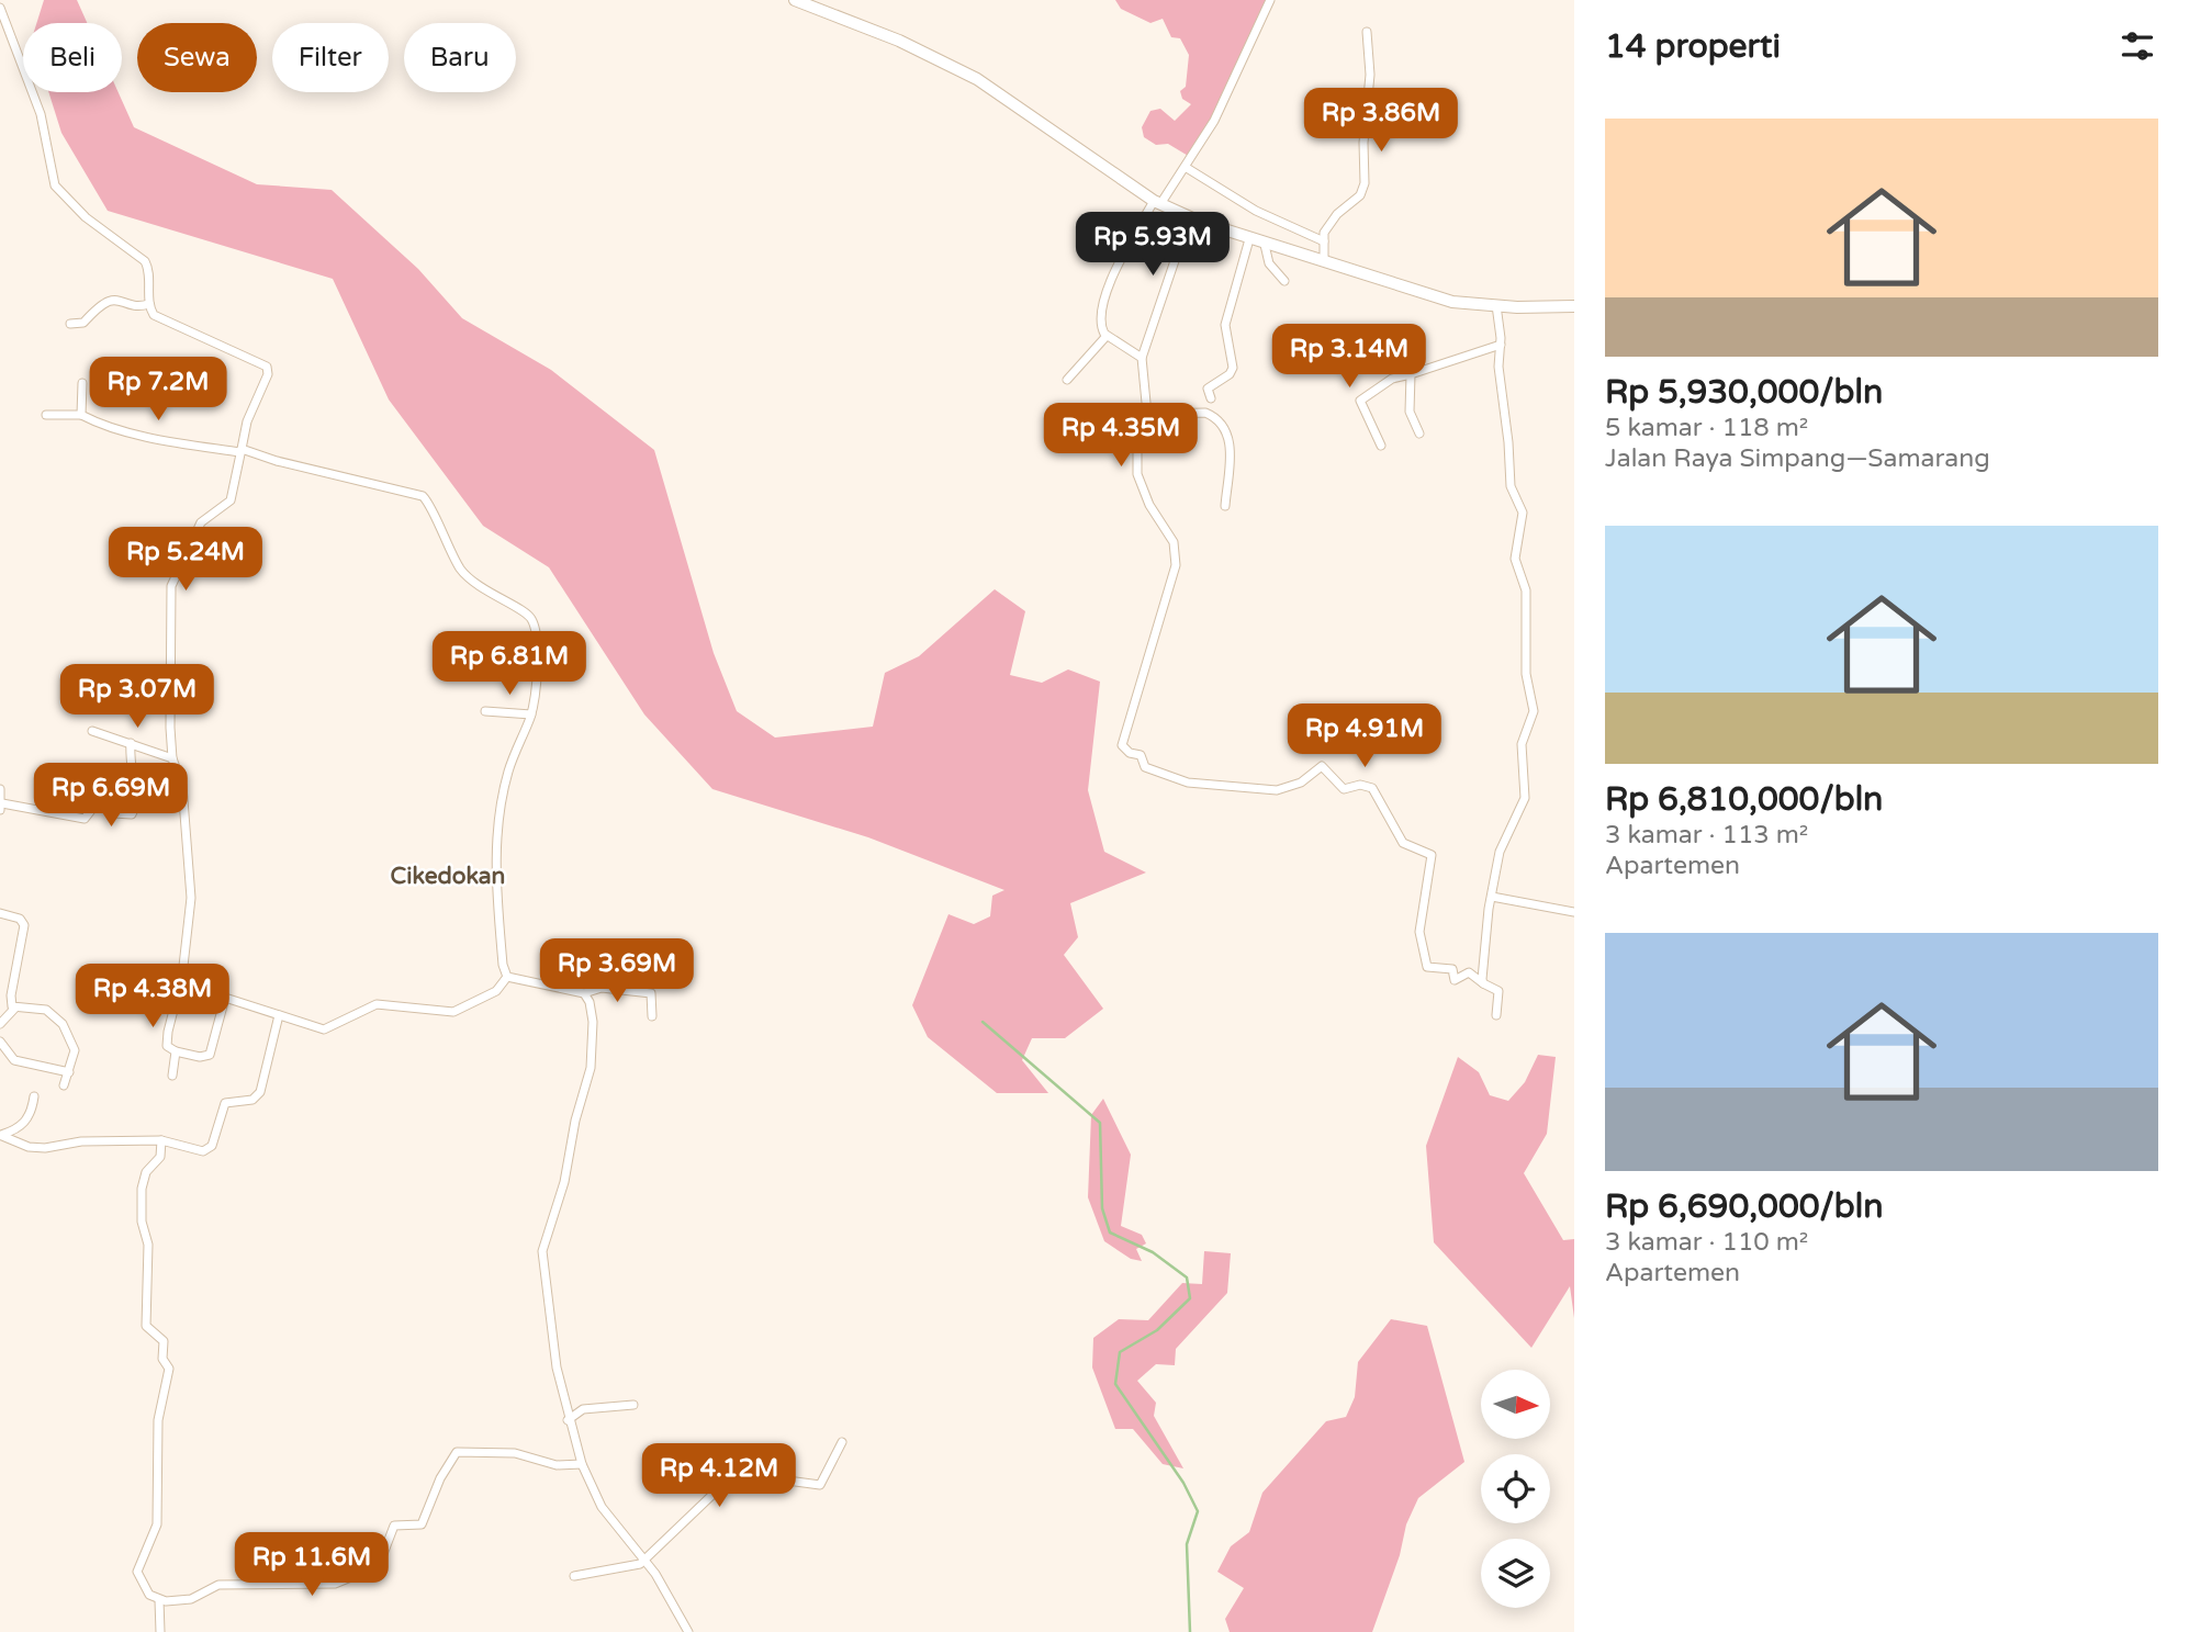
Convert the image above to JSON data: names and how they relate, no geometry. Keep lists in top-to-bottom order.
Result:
{
  "districts": ["Cikedokan"],
  "north": "right",
  "page": {
    "heading": "14 properti",
    "chip": [
      "Beli",
      "Sewa",
      "Filter",
      "Baru"
    ],
    "price": [
      "Rp 3.86M",
      "Rp 5.93M",
      "Rp 3.14M",
      "Rp 7.2M",
      "Rp 4.35M",
      "Rp 5.24M",
      "Rp 6.81M",
      "Rp 3.07M",
      "Rp 4.91M",
      "Rp 6.69M",
      "Rp 3.69M",
      "Rp 4.38M",
      "Rp 4.12M",
      "Rp 11.6M"
    ],
    "list": [
      {
        "name": "Rp 5,930,000/bln",
        "note": "5 kamar · 118 m² · Jalan Raya Simpang—Samarang"
      },
      {
        "name": "Rp 6,810,000/bln",
        "note": "3 kamar · 113 m² · Apartemen"
      },
      {
        "name": "Rp 6,690,000/bln",
        "note": "3 kamar · 110 m² · Apartemen"
      }
    ]
  }
}
